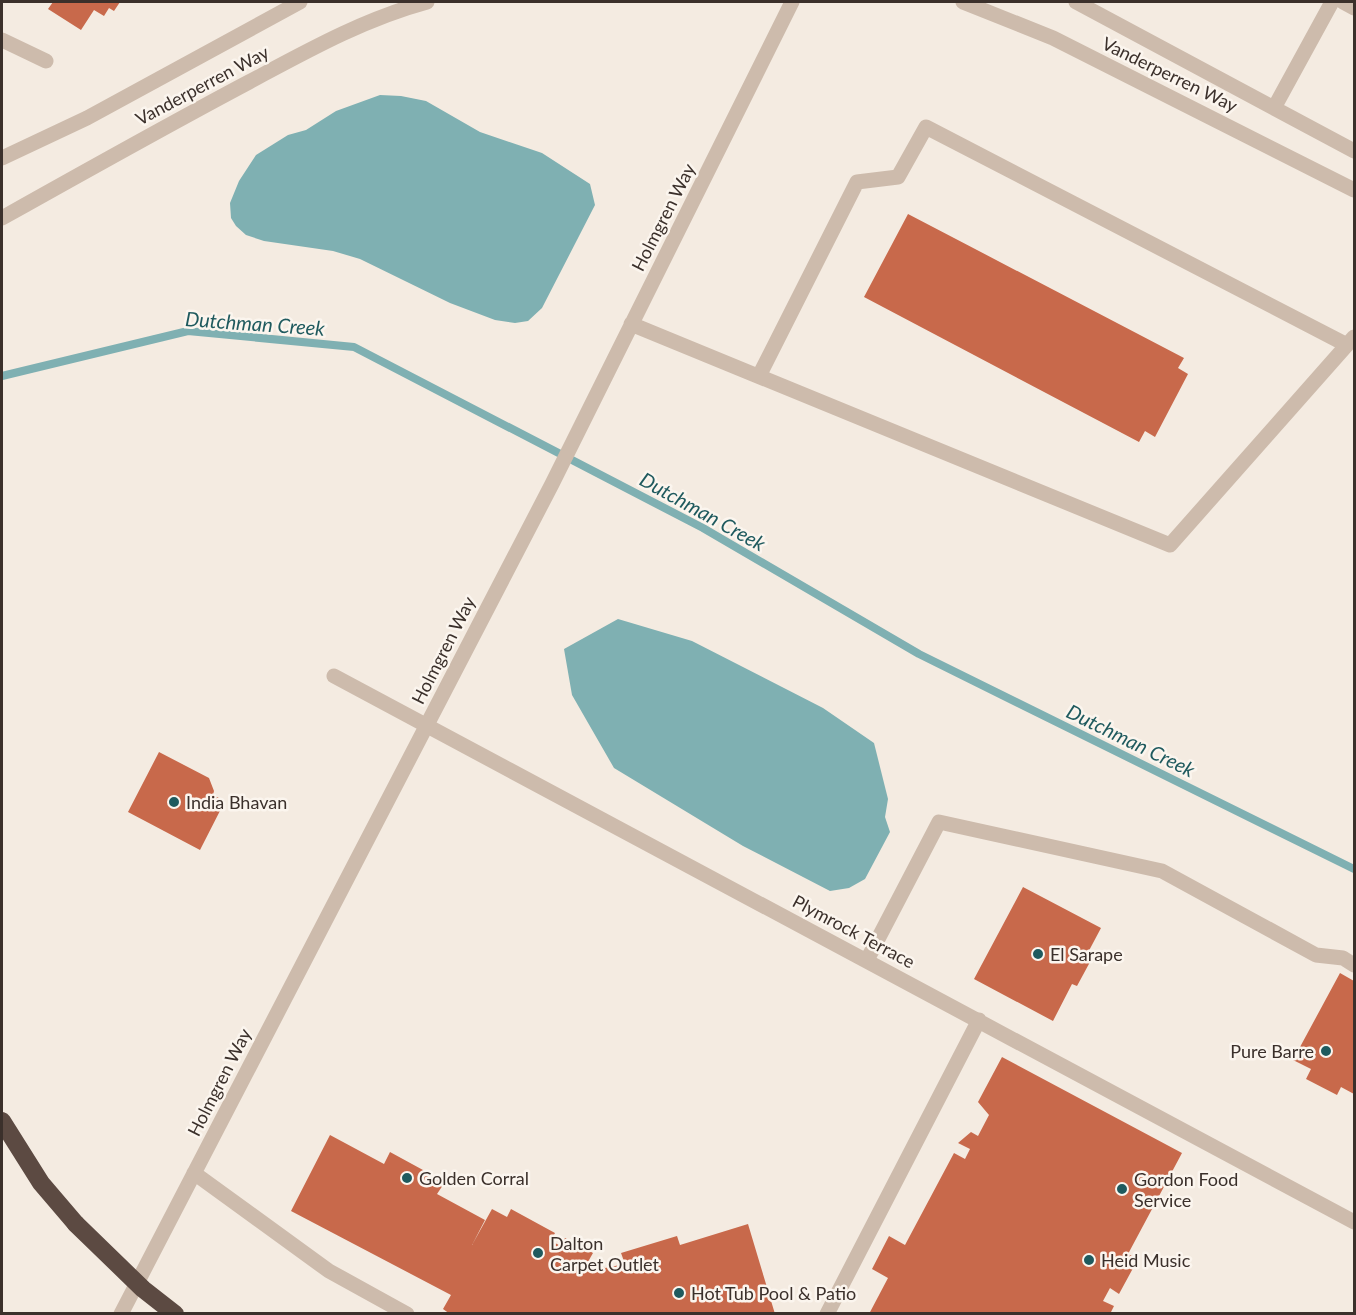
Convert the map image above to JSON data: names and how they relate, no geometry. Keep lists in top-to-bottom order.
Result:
{
  "streets": {
    "street": ["Vanderperren Way", "Holmgren Way", "Plymrock Terrace"]
  },
  "crossings": [
    ["Holmgren Way", "Plymrock Terrace"]
  ],
  "water": ["Dutchman Creek"],
  "places": [
    "India Bhavan",
    "El Sarape",
    "Pure Barre",
    "Golden Corral",
    "Gordon Food Service",
    "Dalton Carpet Outlet",
    "Heid Music",
    "Hot Tub Pool & Patio"
  ]
}
